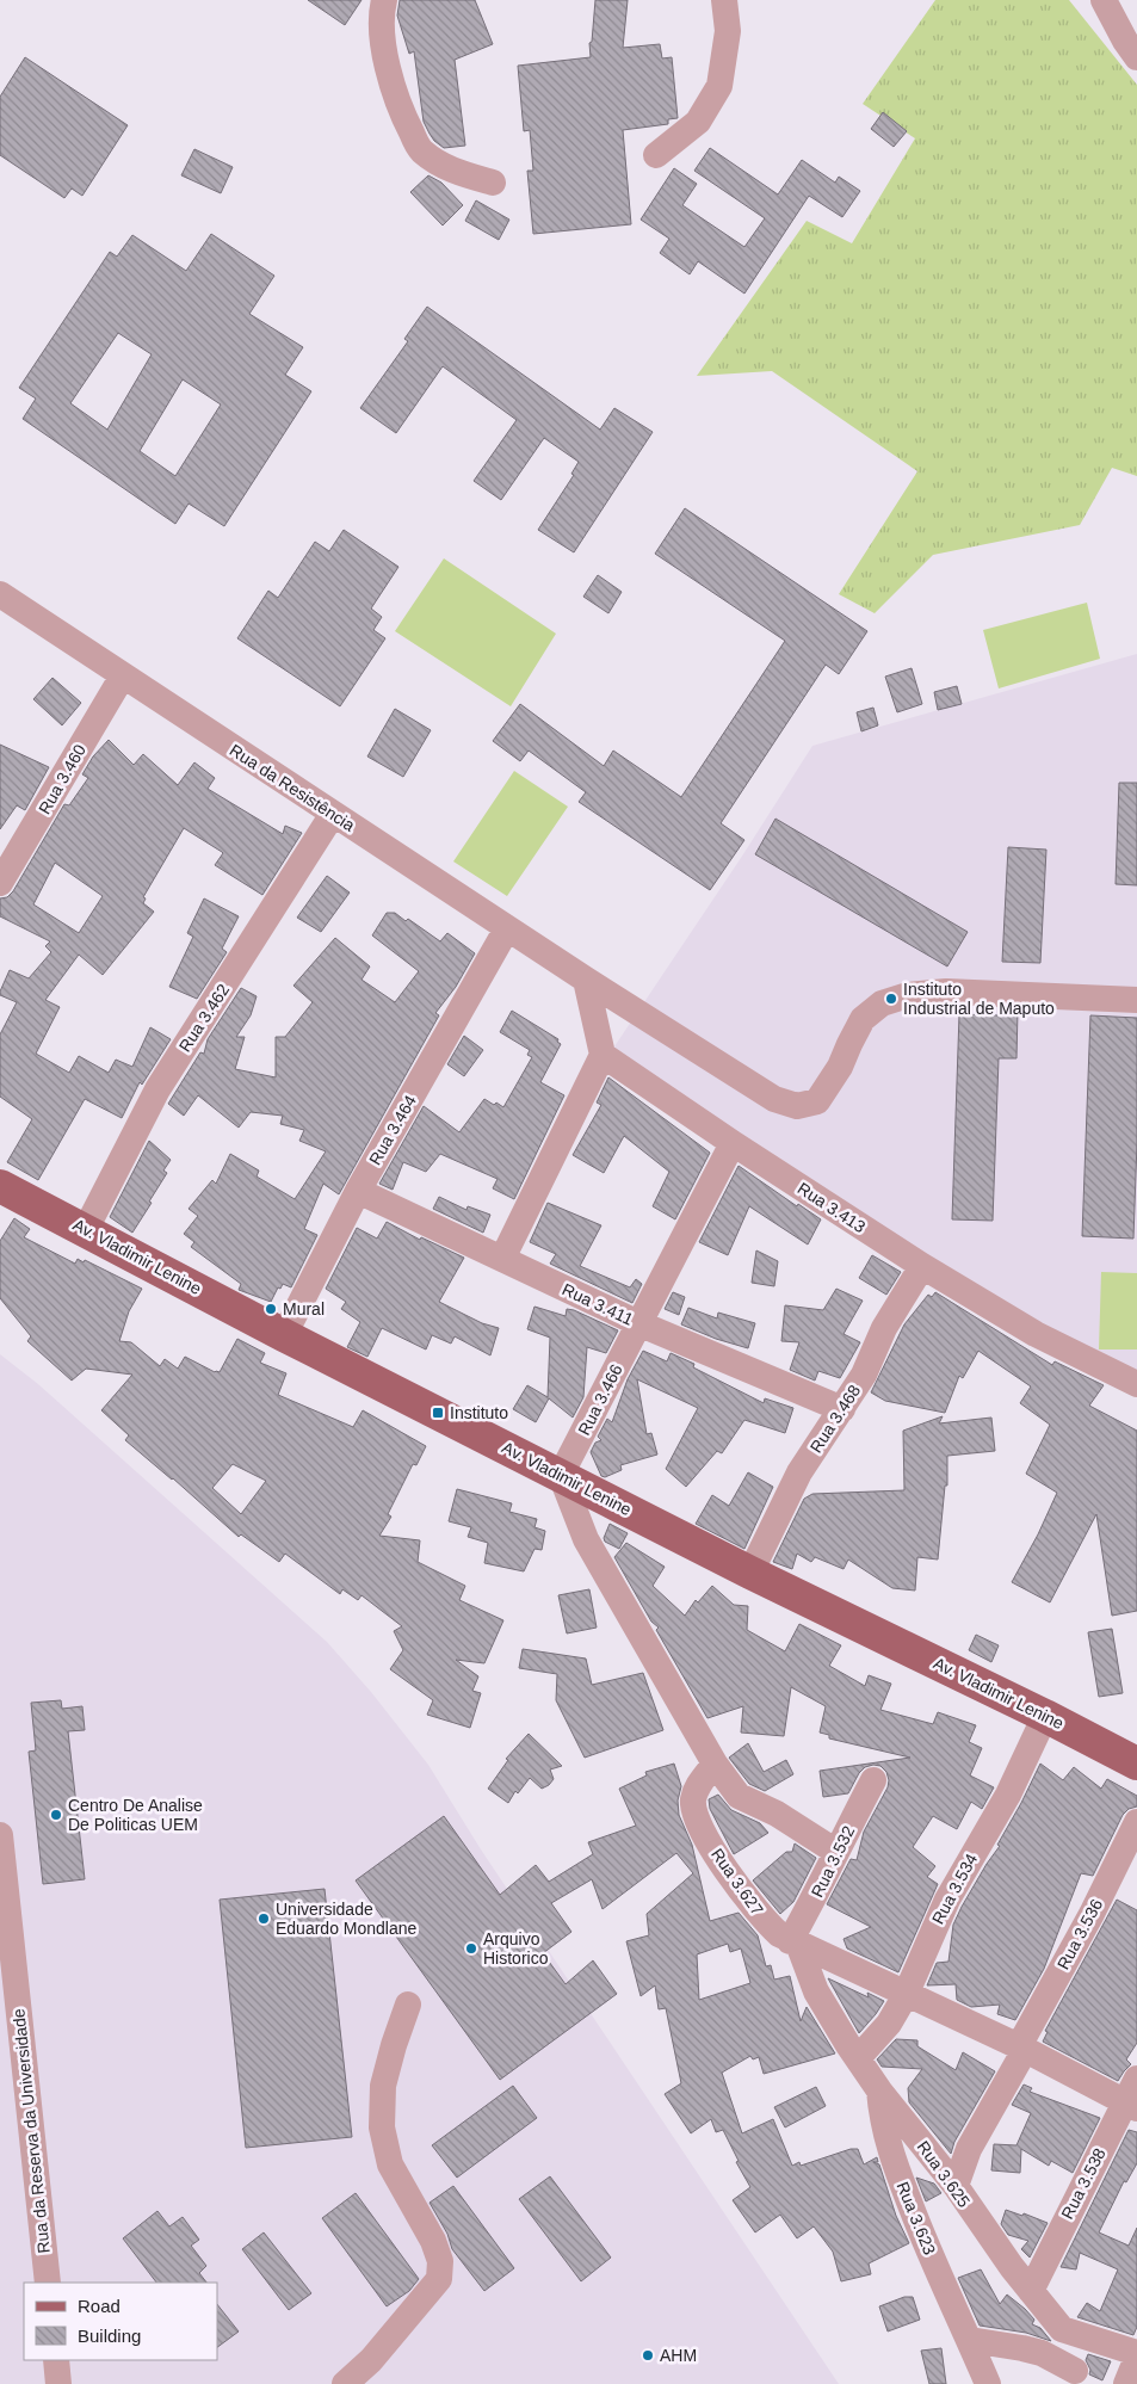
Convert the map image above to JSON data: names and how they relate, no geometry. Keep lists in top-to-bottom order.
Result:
{
  "streets": {
    "main road": ["Av. Vladimir Lenine"],
    "street": [
      "Rua 3.460",
      "Rua da Resistência",
      "Rua 3.462",
      "Rua 3.464",
      "Rua 3.413",
      "Rua 3.411",
      "Rua 3.466",
      "Rua 3.468",
      "Rua 3.532",
      "Rua 3.627",
      "Rua 3.534",
      "Rua 3.536",
      "Rua da Reserva da Universidade",
      "Rua 3.625",
      "Rua 3.538",
      "Rua 3.623"
    ]
  },
  "crossings": [
    ["Rua 3.460", "Rua da Resistência"],
    ["Rua da Resistência", "Rua 3.462"],
    ["Rua da Resistência", "Rua 3.464"],
    ["Rua 3.462", "Av. Vladimir Lenine"],
    ["Rua 3.464", "Av. Vladimir Lenine"],
    ["Rua 3.464", "Rua 3.411"],
    ["Rua 3.413", "Rua 3.466"],
    ["Rua 3.413", "Rua 3.468"],
    ["Av. Vladimir Lenine", "Rua 3.466"],
    ["Av. Vladimir Lenine", "Rua 3.468"],
    ["Av. Vladimir Lenine", "Rua 3.534"],
    ["Rua 3.411", "Rua 3.466"],
    ["Rua 3.411", "Rua 3.468"],
    ["Rua 3.532", "Rua 3.627"],
    ["Rua 3.532", "Rua 3.625"],
    ["Rua 3.627", "Rua 3.534"],
    ["Rua 3.627", "Rua 3.536"],
    ["Rua 3.627", "Rua 3.625"],
    ["Rua 3.627", "Rua 3.538"],
    ["Rua 3.534", "Rua 3.625"],
    ["Rua 3.536", "Rua 3.625"],
    ["Rua 3.625", "Rua 3.538"],
    ["Rua 3.625", "Rua 3.623"]
  ],
  "places": {
    "other": [
      "Instituto Industrial de Maputo",
      "Mural",
      "Centro De Analise De Politicas UEM",
      "Universidade Eduardo Mondlane",
      "Arquivo Historico",
      "AHM"
    ],
    "transit": ["Instituto"]
  },
  "legend": ["Road", "Building"]
}
